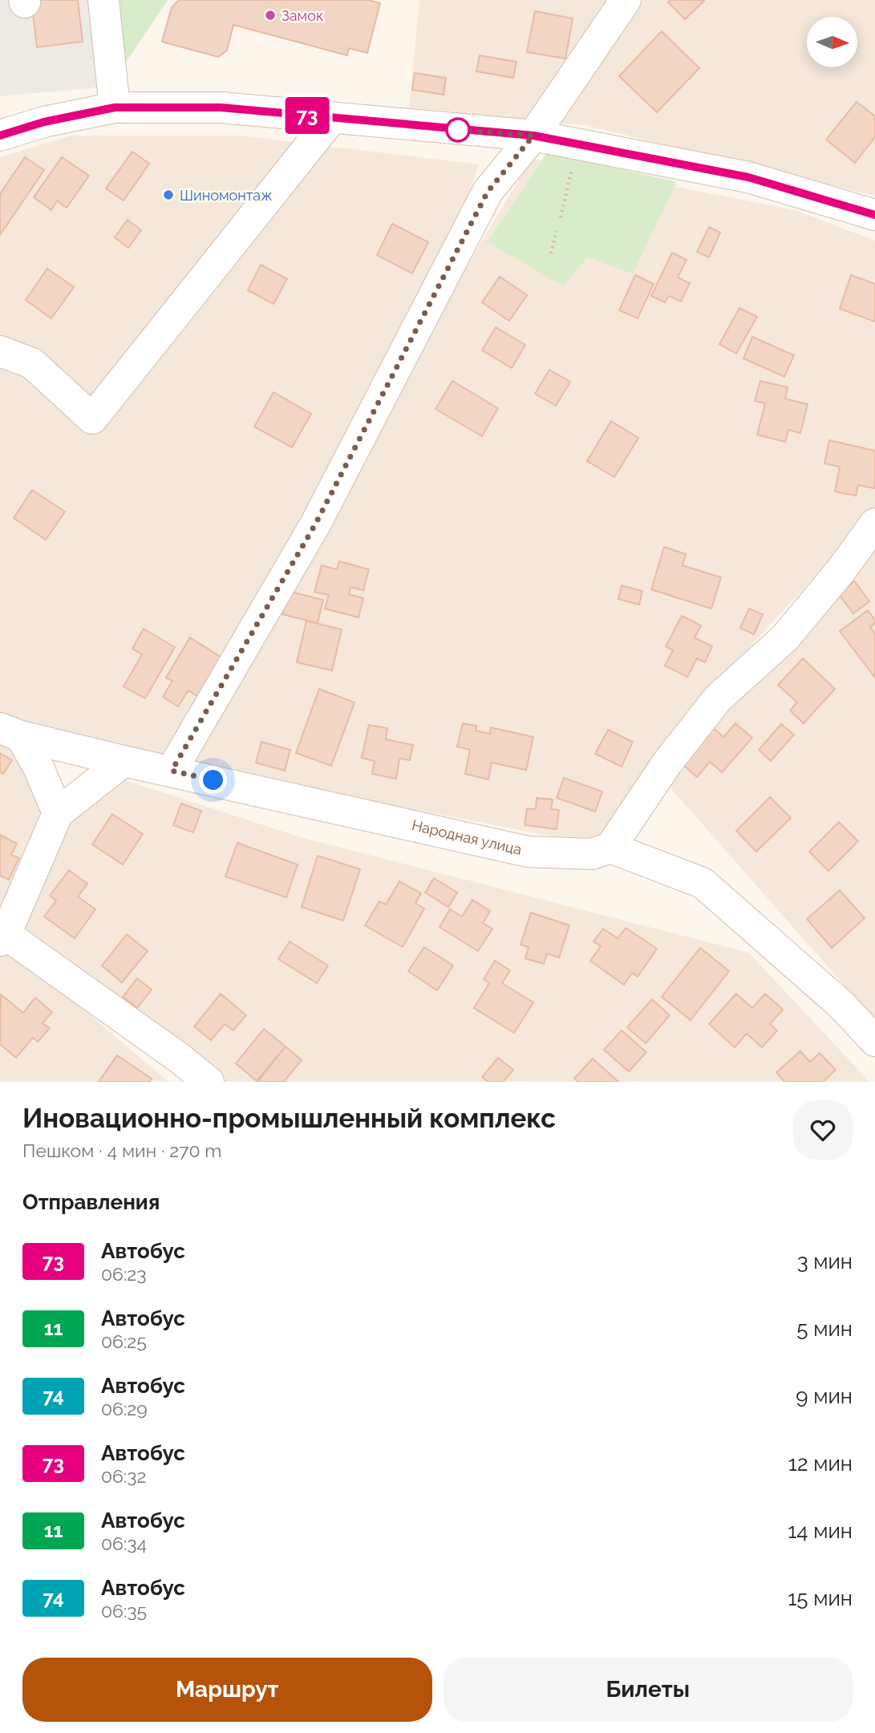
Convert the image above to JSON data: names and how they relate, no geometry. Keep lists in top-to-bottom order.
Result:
{
  "streets": {
    "street": ["Народная улица"]
  },
  "places": ["Замок", "Шиномонтаж"],
  "lines": ["bus line 73"],
  "north": "right",
  "page": {
    "on_map": "73",
    "heading": [
      ["Иновационно-промышленный комплекс", "Пешком · 4 мин · 270 m"],
      "Отправления"
    ],
    "list": [
      {
        "mark": "73",
        "name": "Автобус",
        "note": "06:23",
        "value": "3 мин"
      },
      {
        "mark": "11",
        "name": "Автобус",
        "note": "06:25",
        "value": "5 мин"
      },
      {
        "mark": "74",
        "name": "Автобус",
        "note": "06:29",
        "value": "9 мин"
      },
      {
        "mark": "73",
        "name": "Автобус",
        "note": "06:32",
        "value": "12 мин"
      },
      {
        "mark": "11",
        "name": "Автобус",
        "note": "06:34",
        "value": "14 мин"
      },
      {
        "mark": "74",
        "name": "Автобус",
        "note": "06:35",
        "value": "15 мин"
      }
    ],
    "buttons": ["Маршрут", "Билеты"]
  }
}
